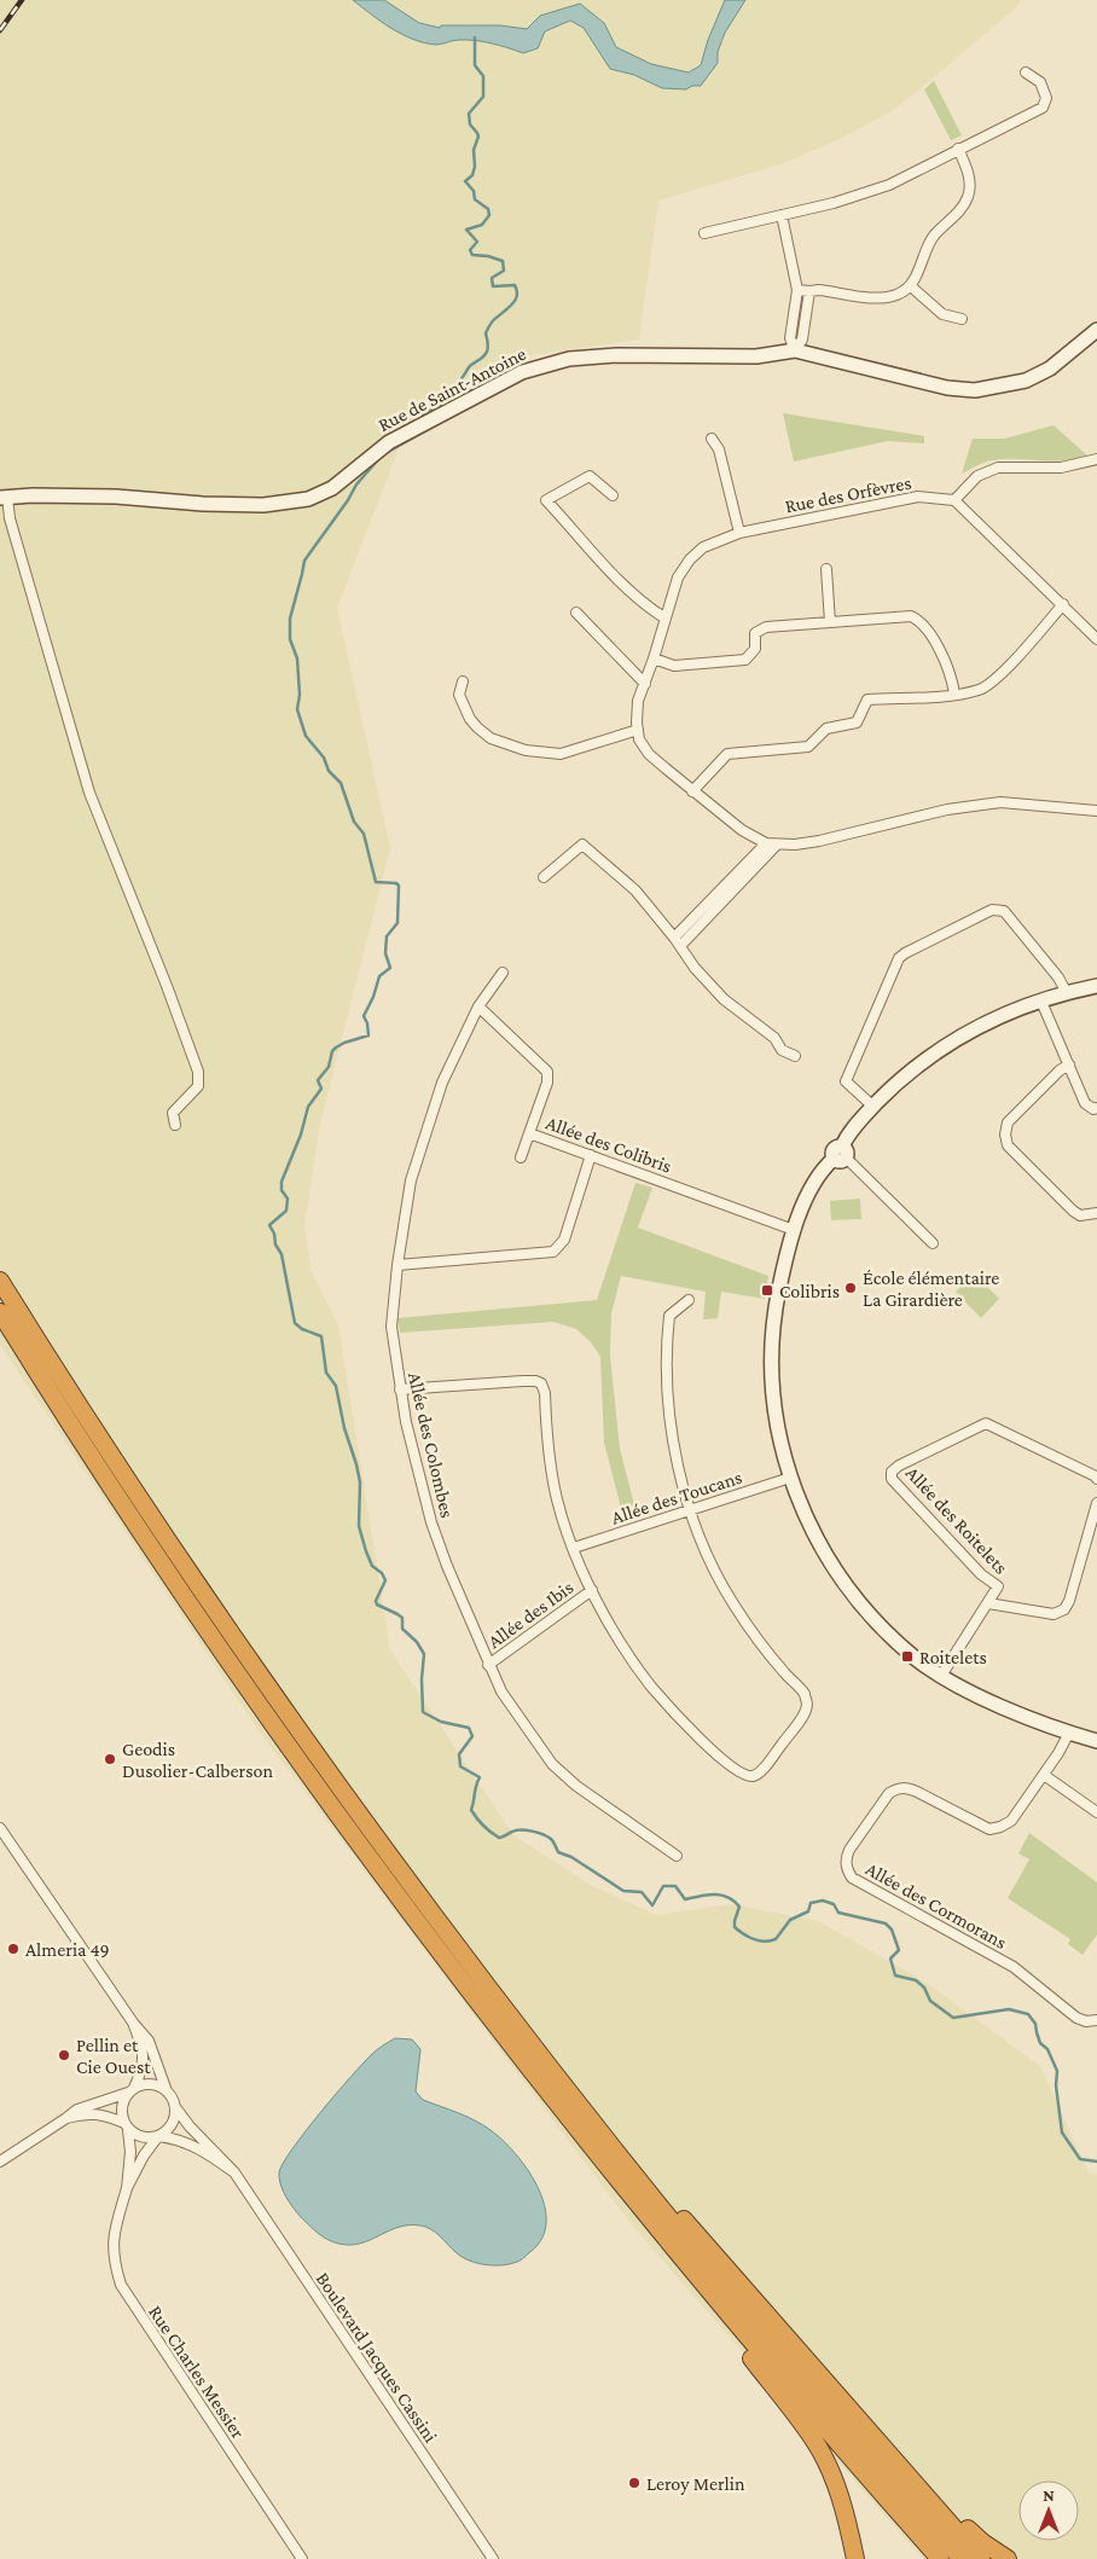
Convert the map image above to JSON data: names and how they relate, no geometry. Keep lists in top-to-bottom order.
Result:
{
  "streets": {
    "street": [
      "Rue de Saint-Antoine",
      "Rue des Orfèvres",
      "Allée des Colibris",
      "Allée des Colombes",
      "Allée des Toucans",
      "Allée des Roitelets",
      "Allée des Ibis",
      "Allée des Cormorans",
      "Boulevard Jacques Cassini",
      "Rue Charles Messier"
    ]
  },
  "crossings": [
    ["Allée des Colibris", "Allée des Colombes"],
    ["Allée des Colombes", "Allée des Ibis"],
    ["Boulevard Jacques Cassini", "Rue Charles Messier"]
  ],
  "places": {
    "other": [
      "École élémentaire La Girardière",
      "Geodis Dusolier-Calberson",
      "Almeria 49",
      "Pellin et Cie Ouest",
      "Leroy Merlin"
    ],
    "transit": ["Colibris", "Roitelets"]
  },
  "north": "top"
}
